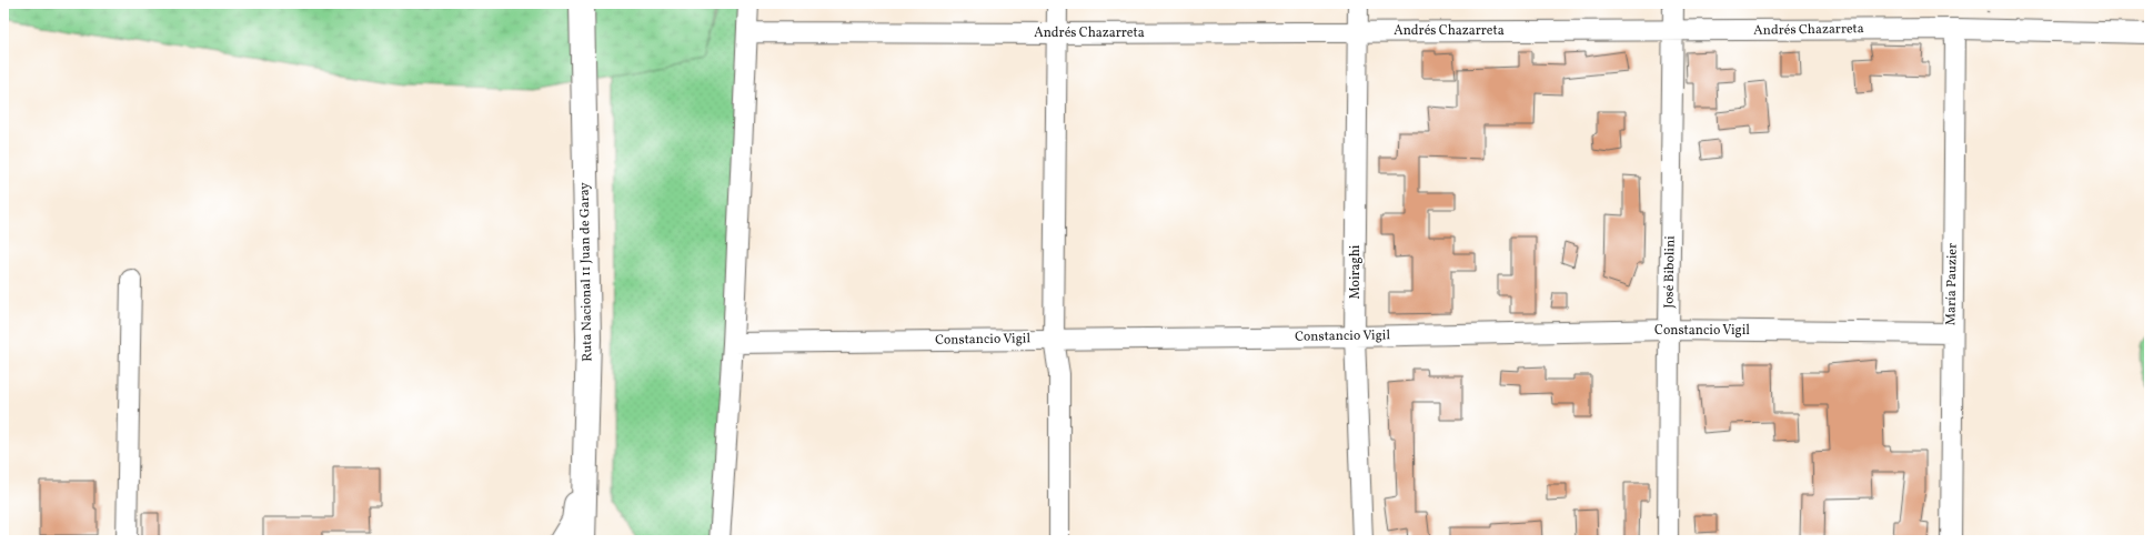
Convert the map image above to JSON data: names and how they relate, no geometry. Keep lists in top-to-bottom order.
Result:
{
  "streets": {
    "highway": ["Ruta Nacional 11 Juan de Garay"],
    "street": [
      "Andrés Chazarreta",
      "Moiraghi",
      "José Bibolini",
      "María Pauzier",
      "Constancio Vigil"
    ]
  },
  "crossings": [
    ["Andrés Chazarreta", "Moiraghi"],
    ["Andrés Chazarreta", "José Bibolini"],
    ["Andrés Chazarreta", "María Pauzier"],
    ["Moiraghi", "Constancio Vigil"],
    ["José Bibolini", "Constancio Vigil"],
    ["María Pauzier", "Constancio Vigil"]
  ]
}
